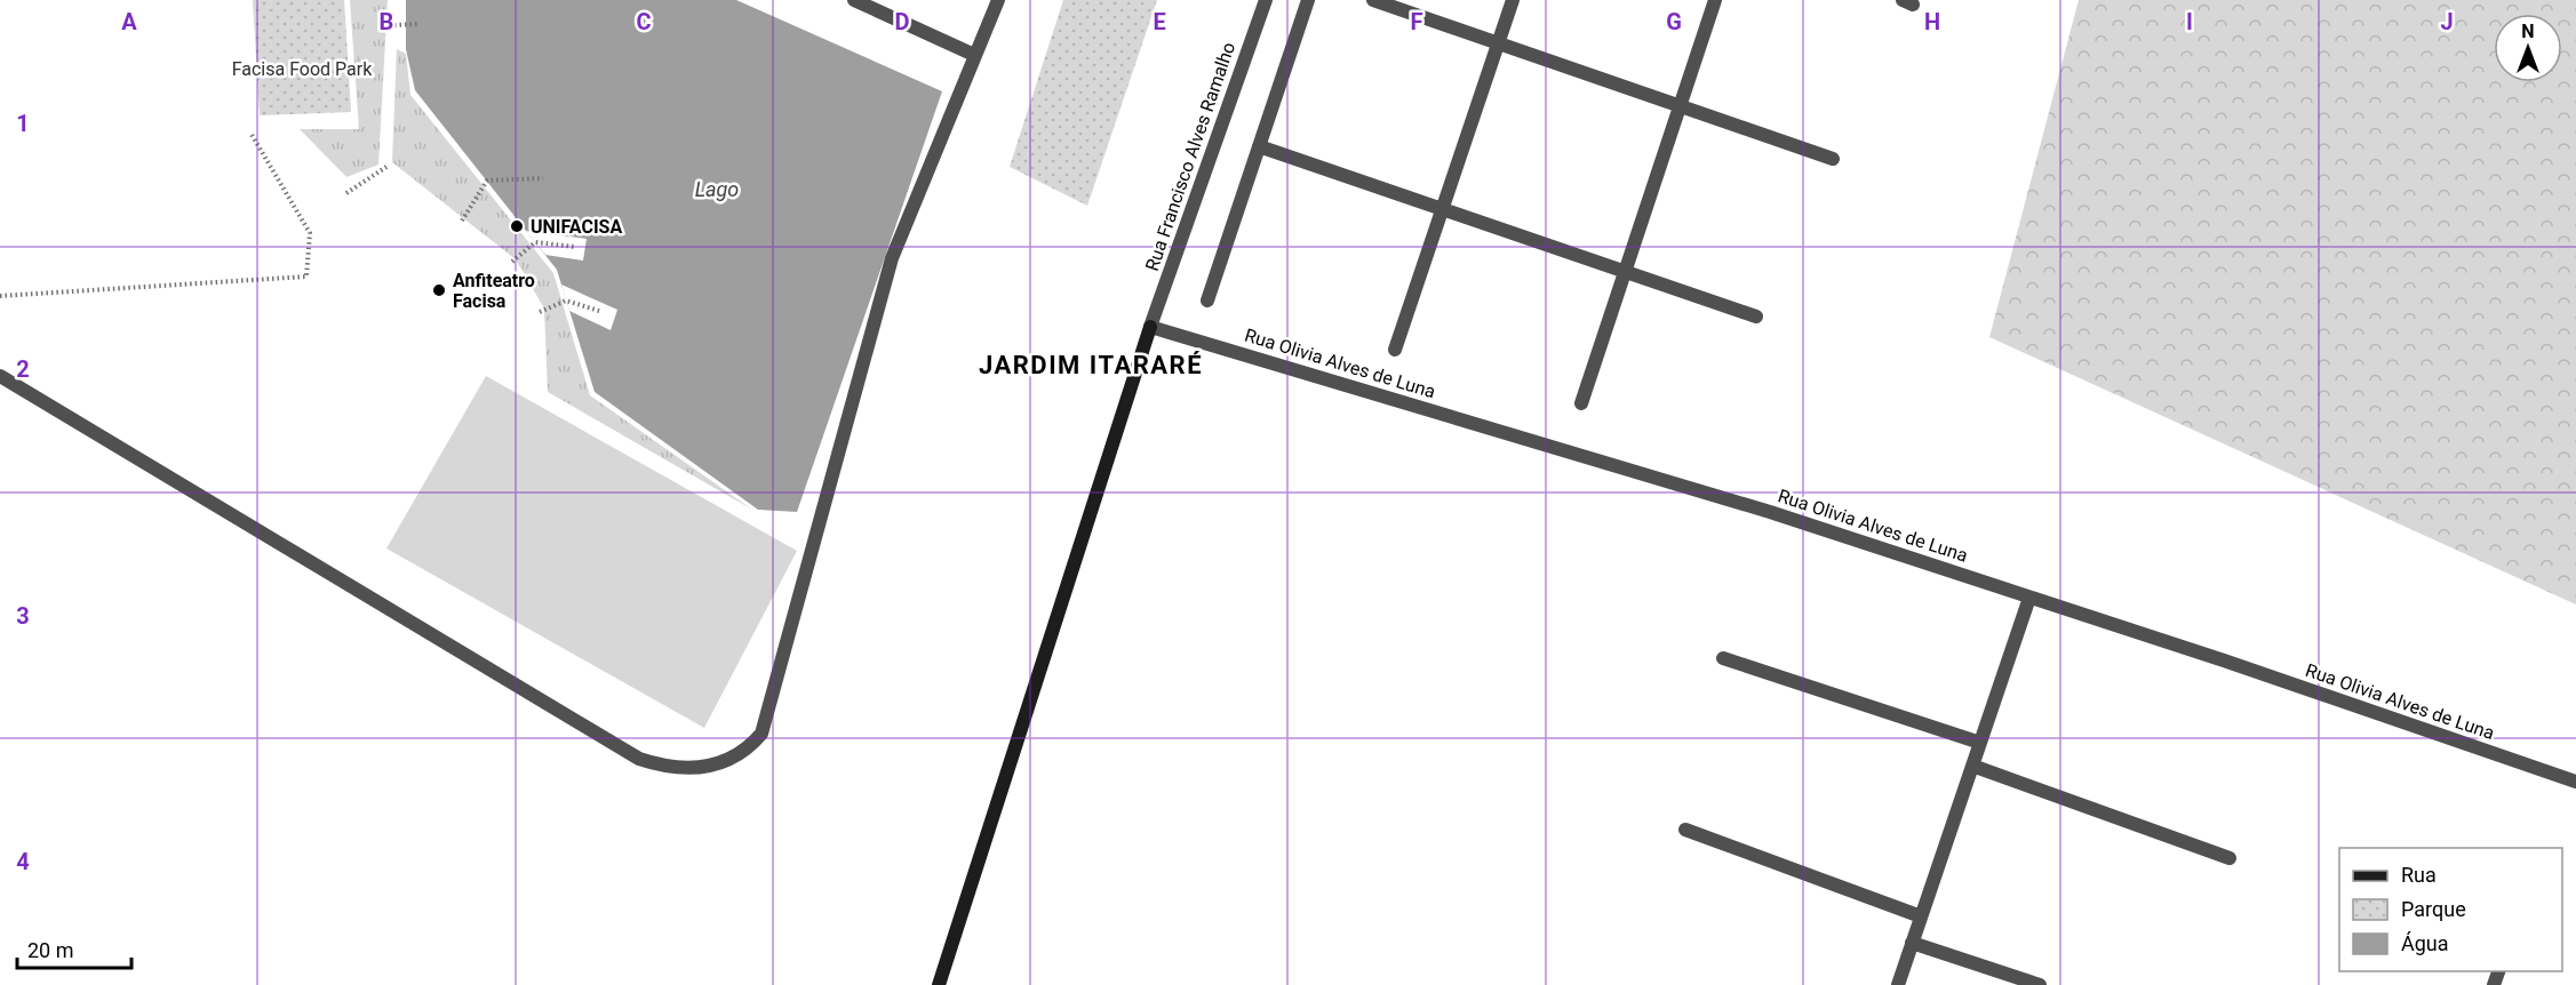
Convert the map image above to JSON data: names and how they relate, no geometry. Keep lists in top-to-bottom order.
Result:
{
  "streets": {
    "street": ["Rua Francisco Alves Ramalho", "Rua Olivia Alves de Luna"]
  },
  "crossings": [
    ["Rua Francisco Alves Ramalho", "Rua Olivia Alves de Luna"]
  ],
  "districts": ["JARDIM ITARARÉ"],
  "water": ["Lago"],
  "parks": ["Facisa Food Park"],
  "places": ["UNIFACISA", "Anfiteatro Facisa"],
  "legend": ["Rua", "Parque", "Água"],
  "scale_bar": "20 m",
  "north": "top",
  "grid": {
    "columns": [
      "A",
      "B",
      "C",
      "D",
      "E",
      "F",
      "G",
      "H",
      "I",
      "J"
    ],
    "rows": [
      "1",
      "2",
      "3",
      "4"
    ]
  }
}
